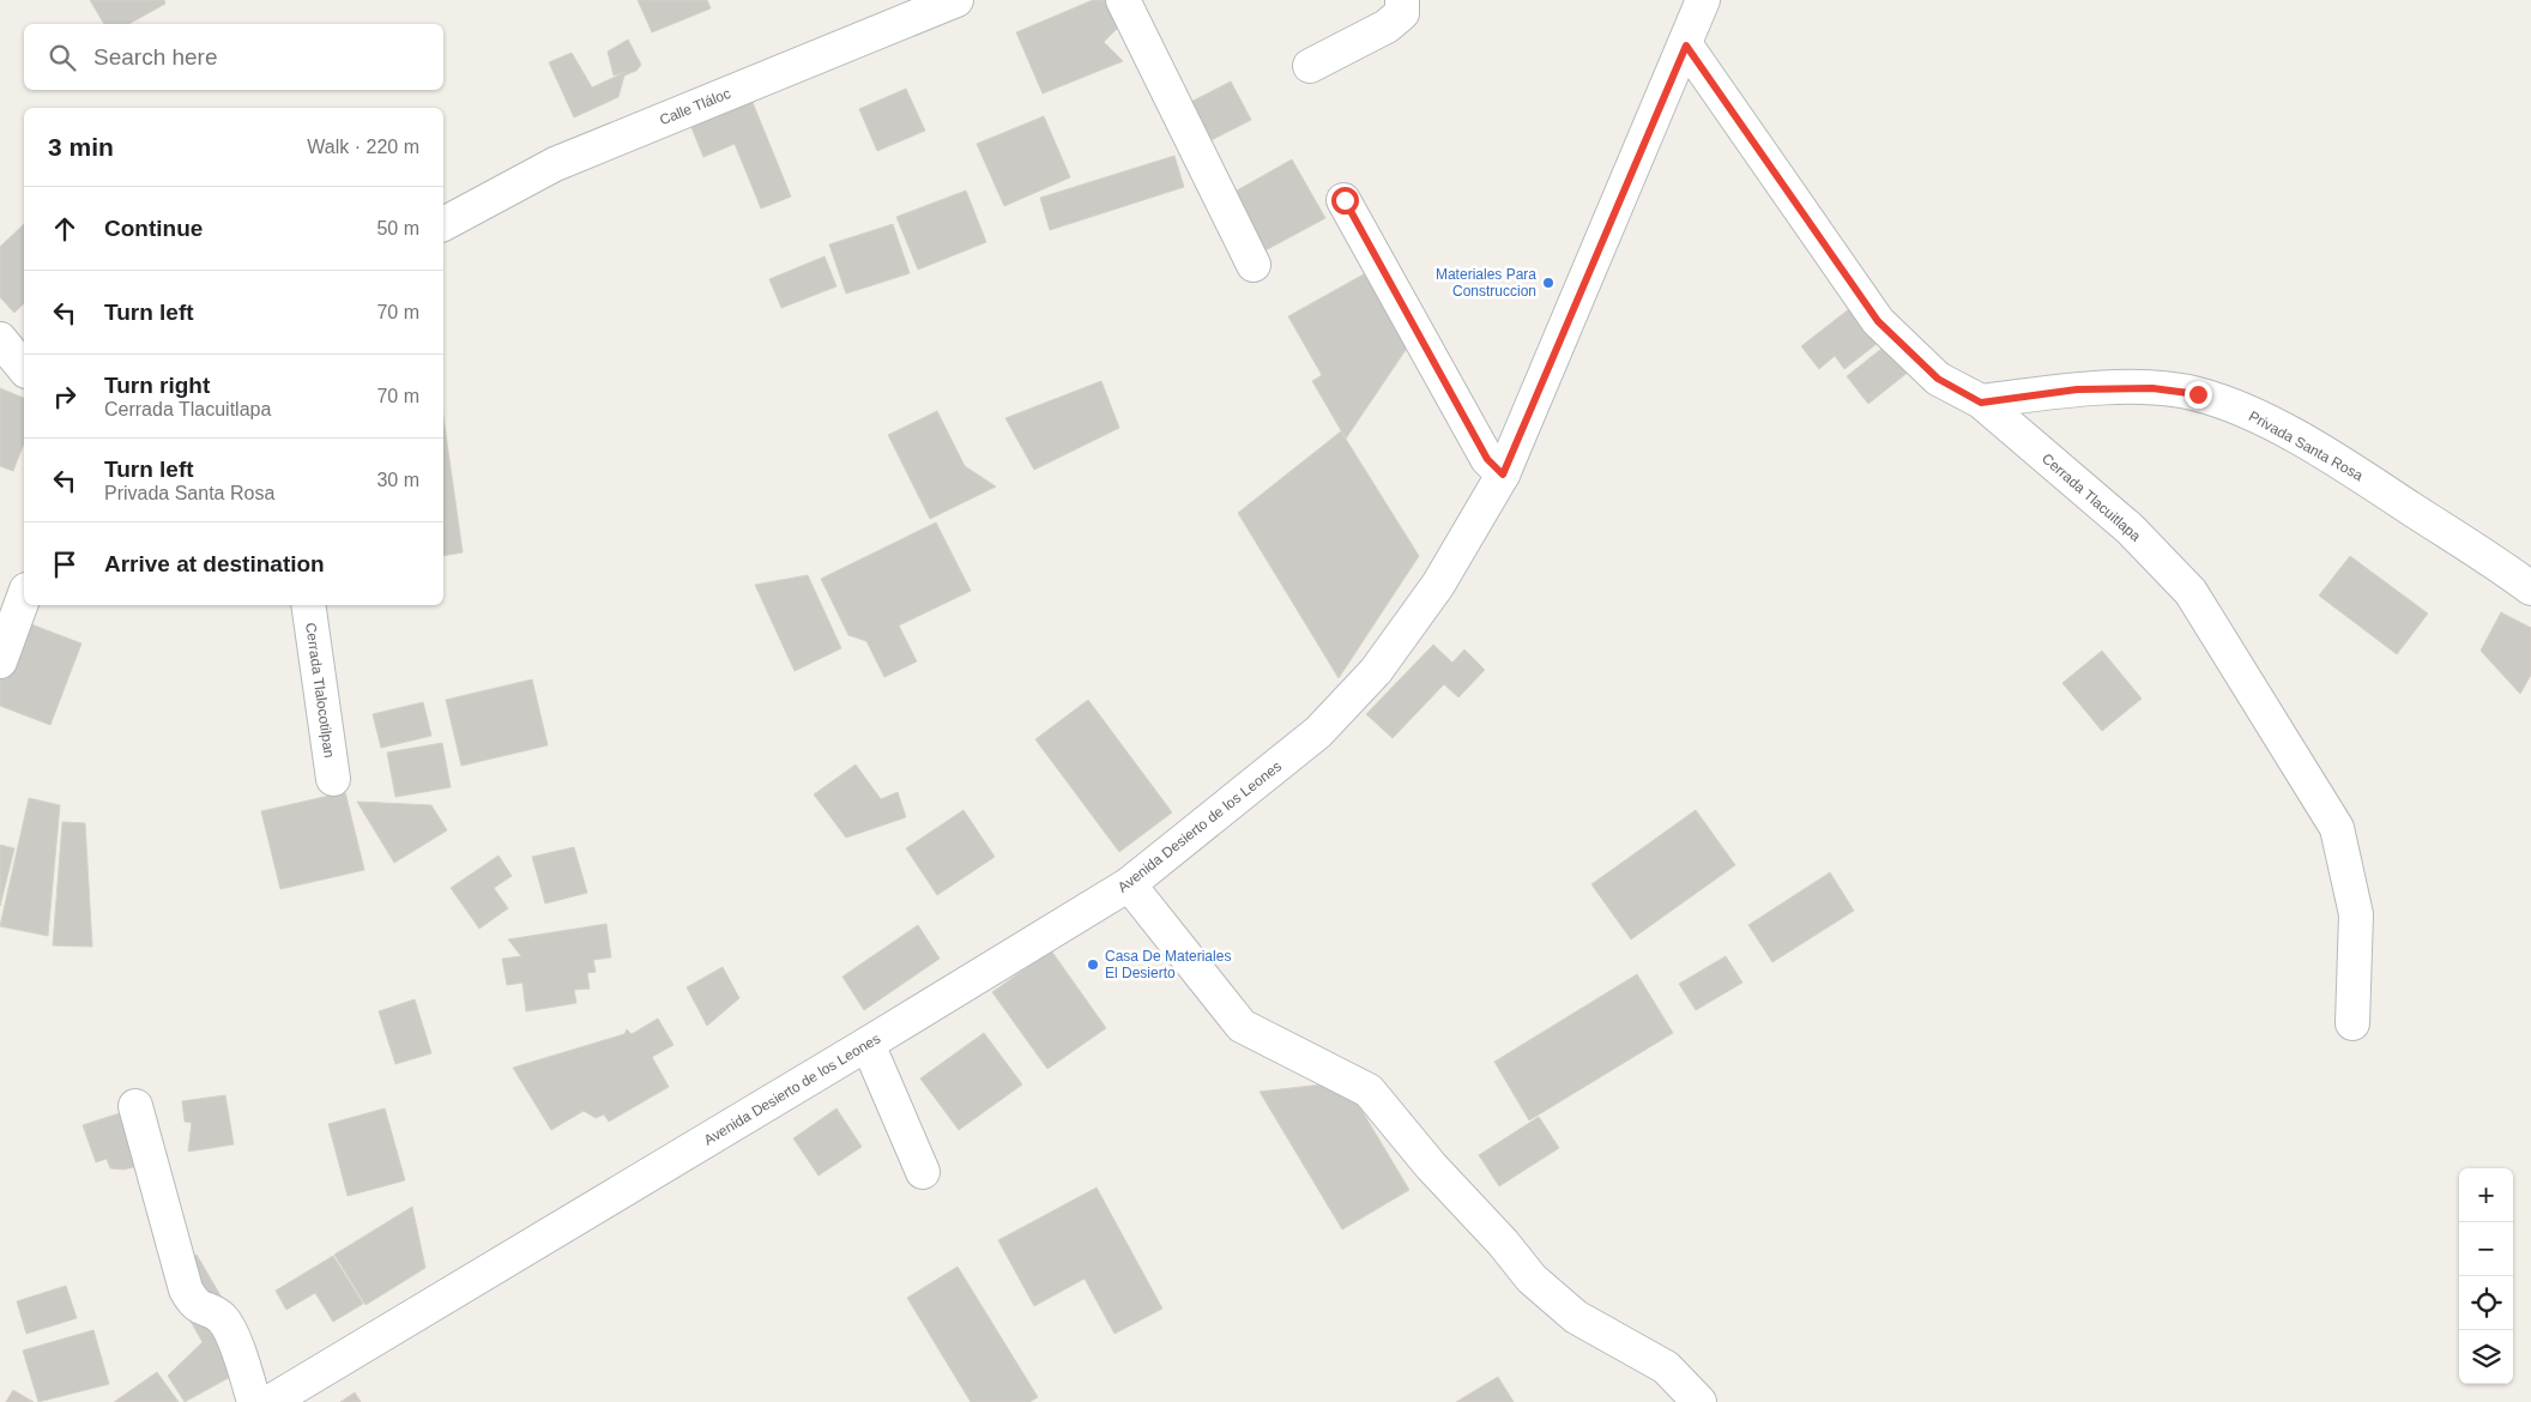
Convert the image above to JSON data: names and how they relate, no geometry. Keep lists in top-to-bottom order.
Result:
{
  "streets": {
    "street": [
      "Calle Tláloc",
      "Privada Santa Rosa",
      "Cerrada Tlacuitlapa",
      "Cerrada Tlalocotilpan",
      "Avenida Desierto de los Leones"
    ]
  },
  "crossings": [
    ["Privada Santa Rosa", "Cerrada Tlacuitlapa"],
    ["Cerrada Tlacuitlapa", "Avenida Desierto de los Leones"]
  ],
  "places": ["Materiales Para Construccion", "Casa De Materiales El Desierto"],
  "page": {
    "search": "Search here",
    "heading": ["3 min", "Walk · 220 m"],
    "list": [
      ["Continue", "50 m"],
      ["Turn left", "70 m"],
      ["Turn right", "Cerrada Tlacuitlapa", "70 m"],
      ["Turn left", "Privada Santa Rosa", "30 m"],
      "Arrive at destination"
    ],
    "map_buttons": ["+", "−"]
  }
}
